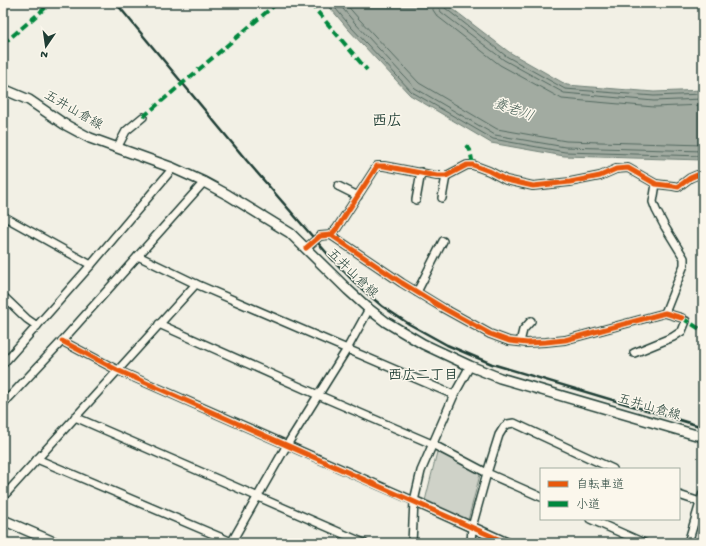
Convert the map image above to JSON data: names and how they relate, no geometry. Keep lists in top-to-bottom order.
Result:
{
  "streets": {
    "main road": ["五井山倉線"]
  },
  "districts": ["西広", "西広二丁目"],
  "water": ["養老川"],
  "legend": ["自転車道", "小道"],
  "north": "bottom"
}
